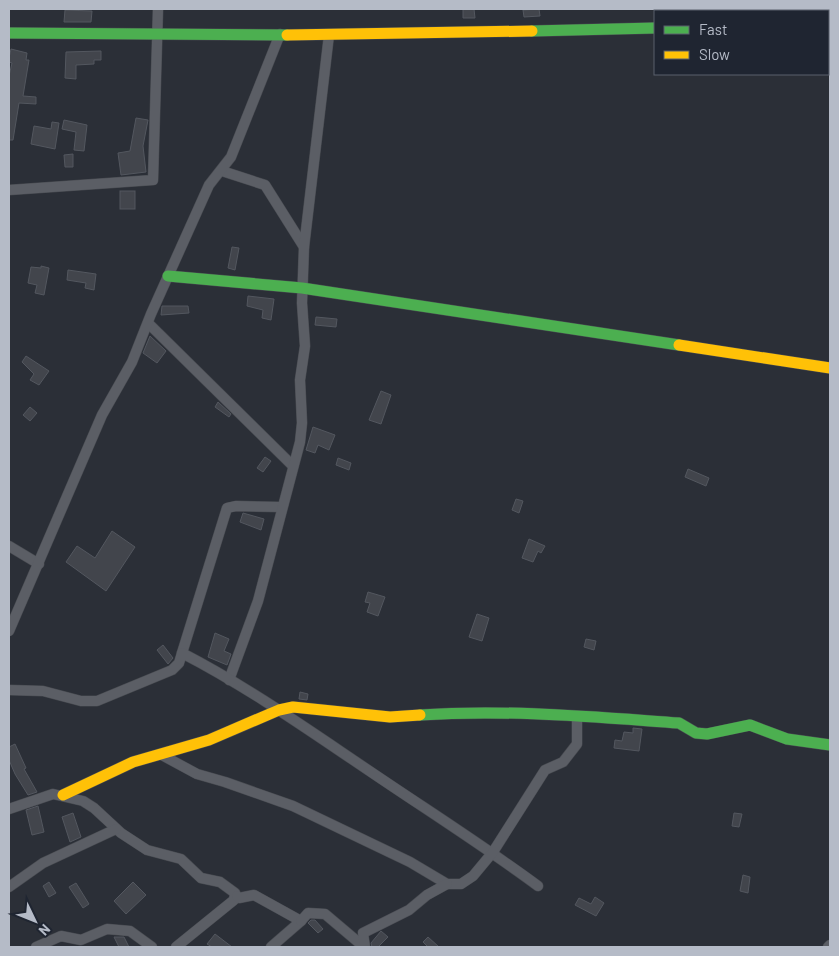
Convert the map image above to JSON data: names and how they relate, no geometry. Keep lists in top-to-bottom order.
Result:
{
  "legend": ["Fast", "Slow"],
  "north": "bottom right"
}
